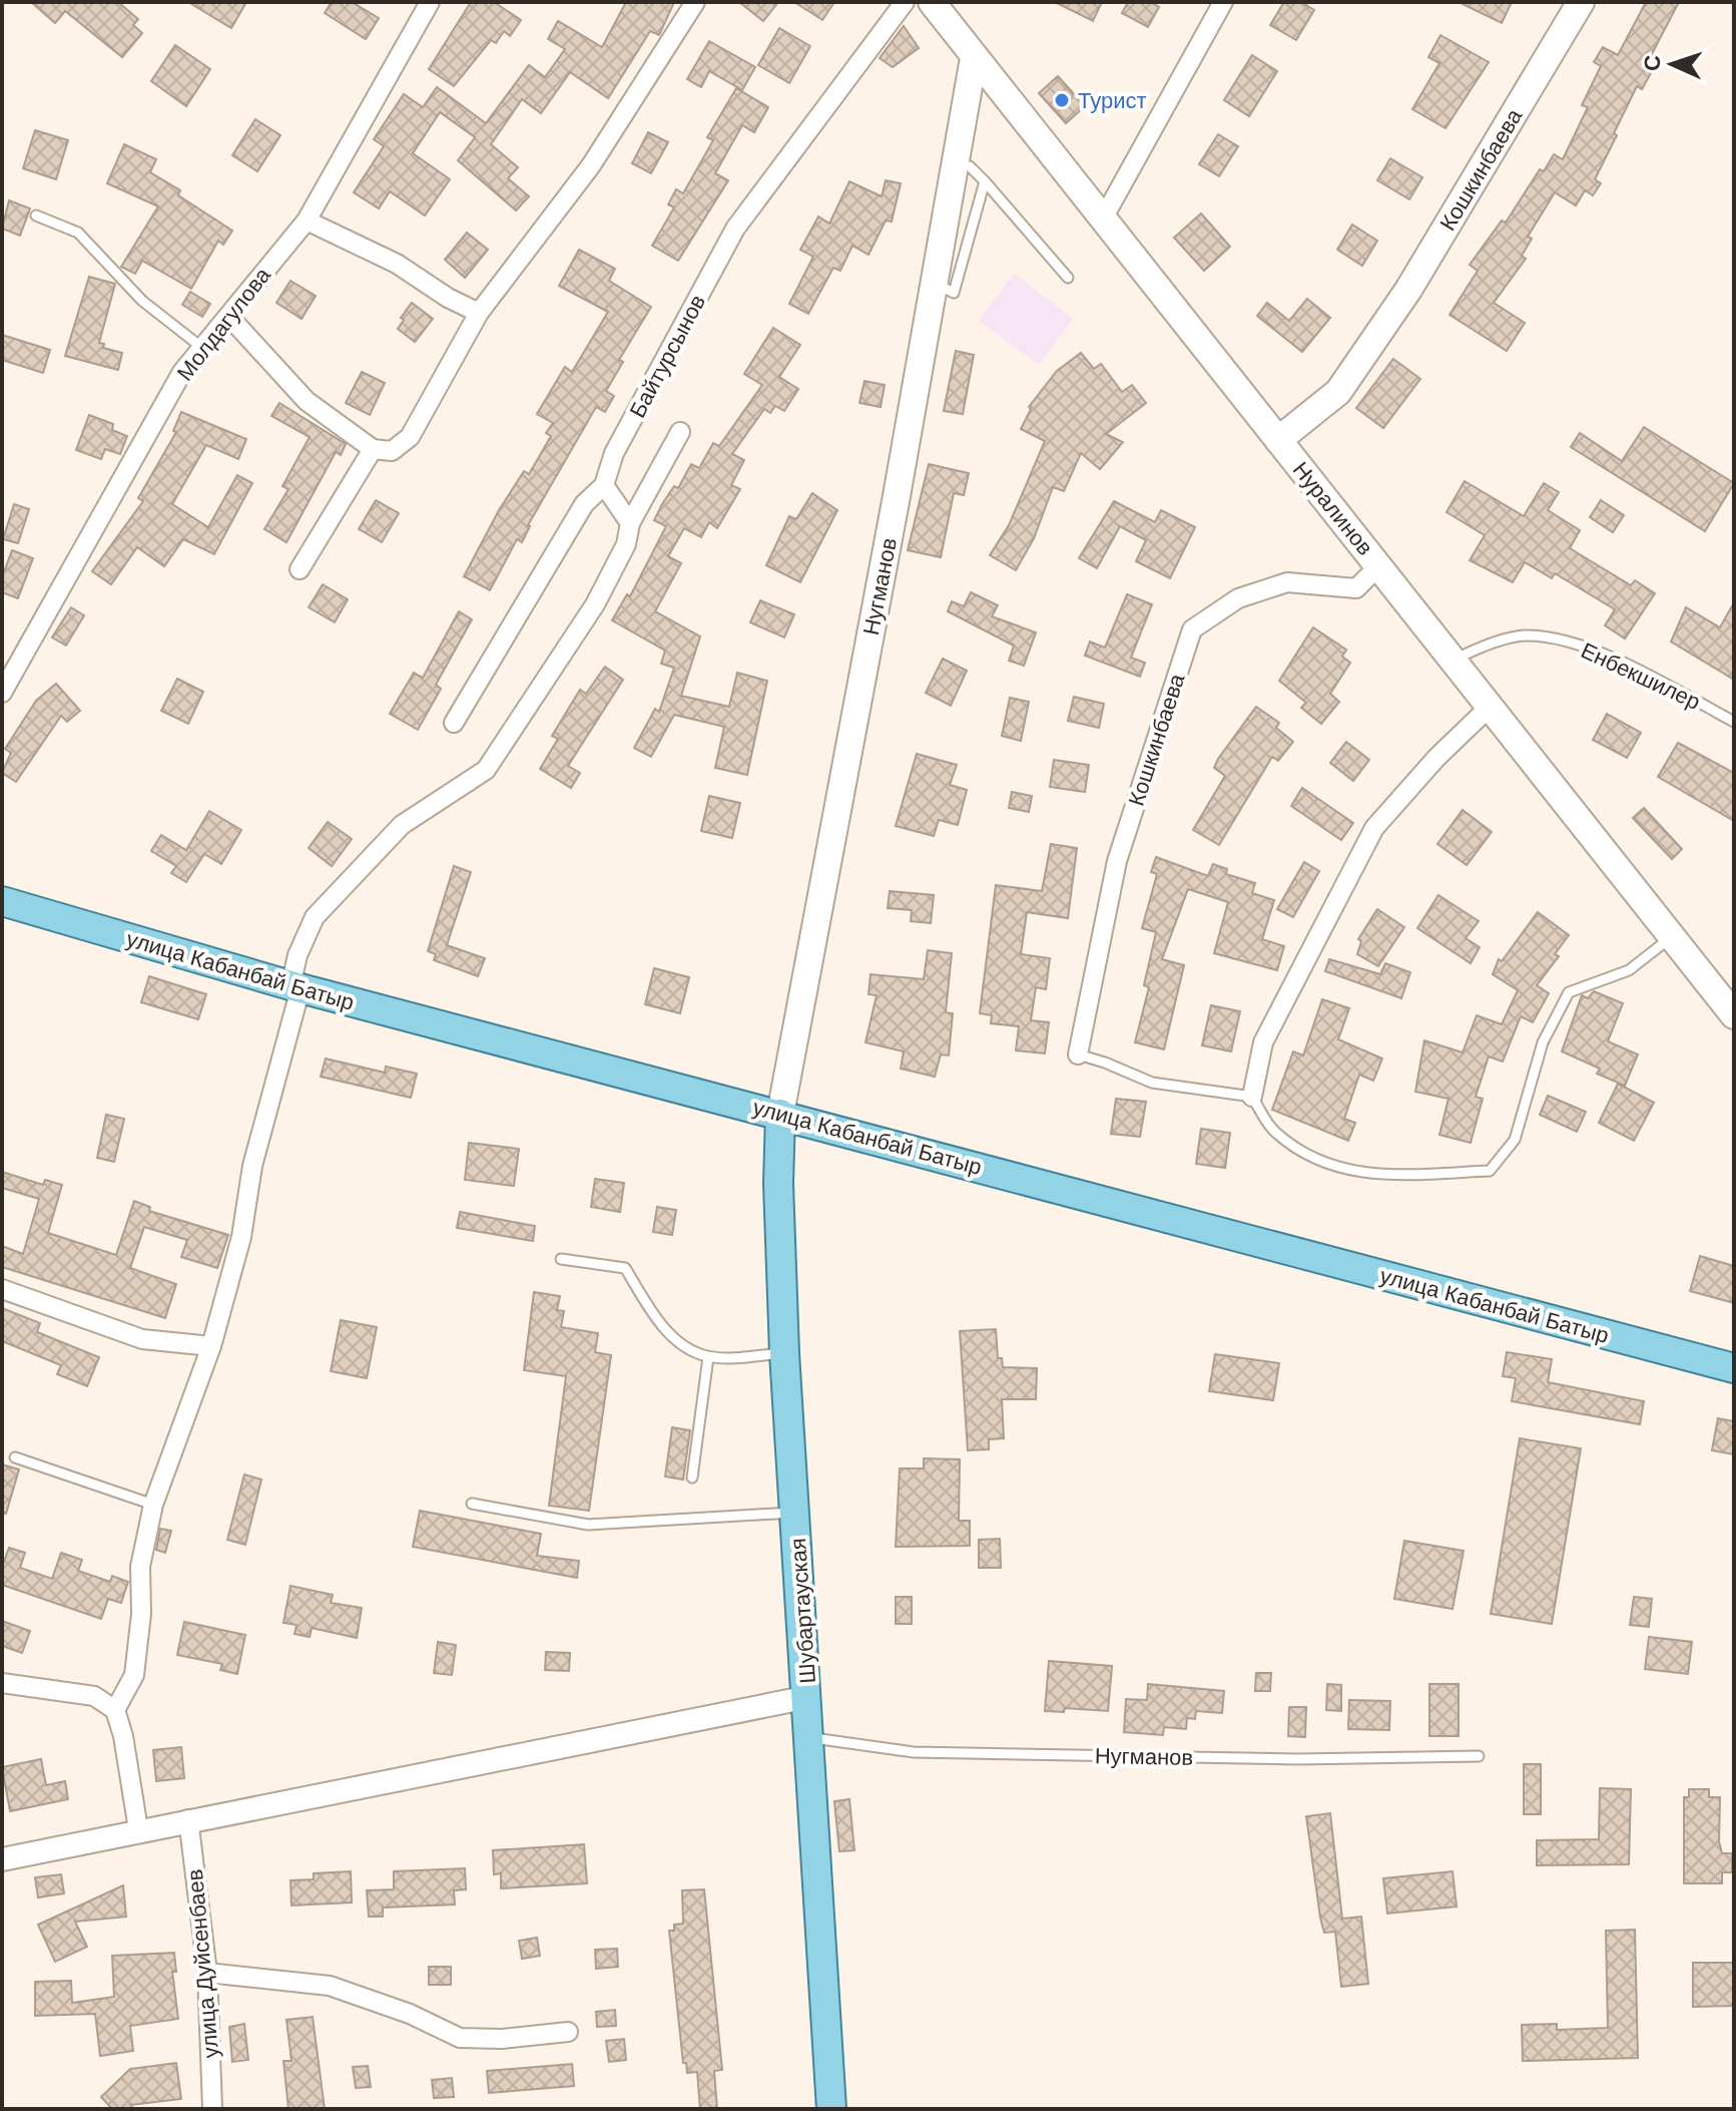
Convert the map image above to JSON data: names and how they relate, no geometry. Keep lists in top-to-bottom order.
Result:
{
  "streets": {
    "main road": [
      "Кошкинбаева",
      "Нуралинов",
      "Нугманов",
      "улица Кабанбай Батыр",
      "Шубартауская"
    ],
    "street": ["Молдагулова", "Байтурсынов", "улица Дуйсенбаев"],
    "lane": ["Енбекшилер"]
  },
  "crossings": [
    ["Кошкинбаева", "Нуралинов"],
    ["Нуралинов", "Нугманов"],
    ["Нуралинов", "Енбекшилер"],
    ["Нугманов", "улица Кабанбай Батыр"],
    ["Нугманов", "Шубартауская"],
    ["улица Кабанбай Батыр", "Шубартауская"]
  ],
  "places": ["Турист"],
  "north": "left"
}
